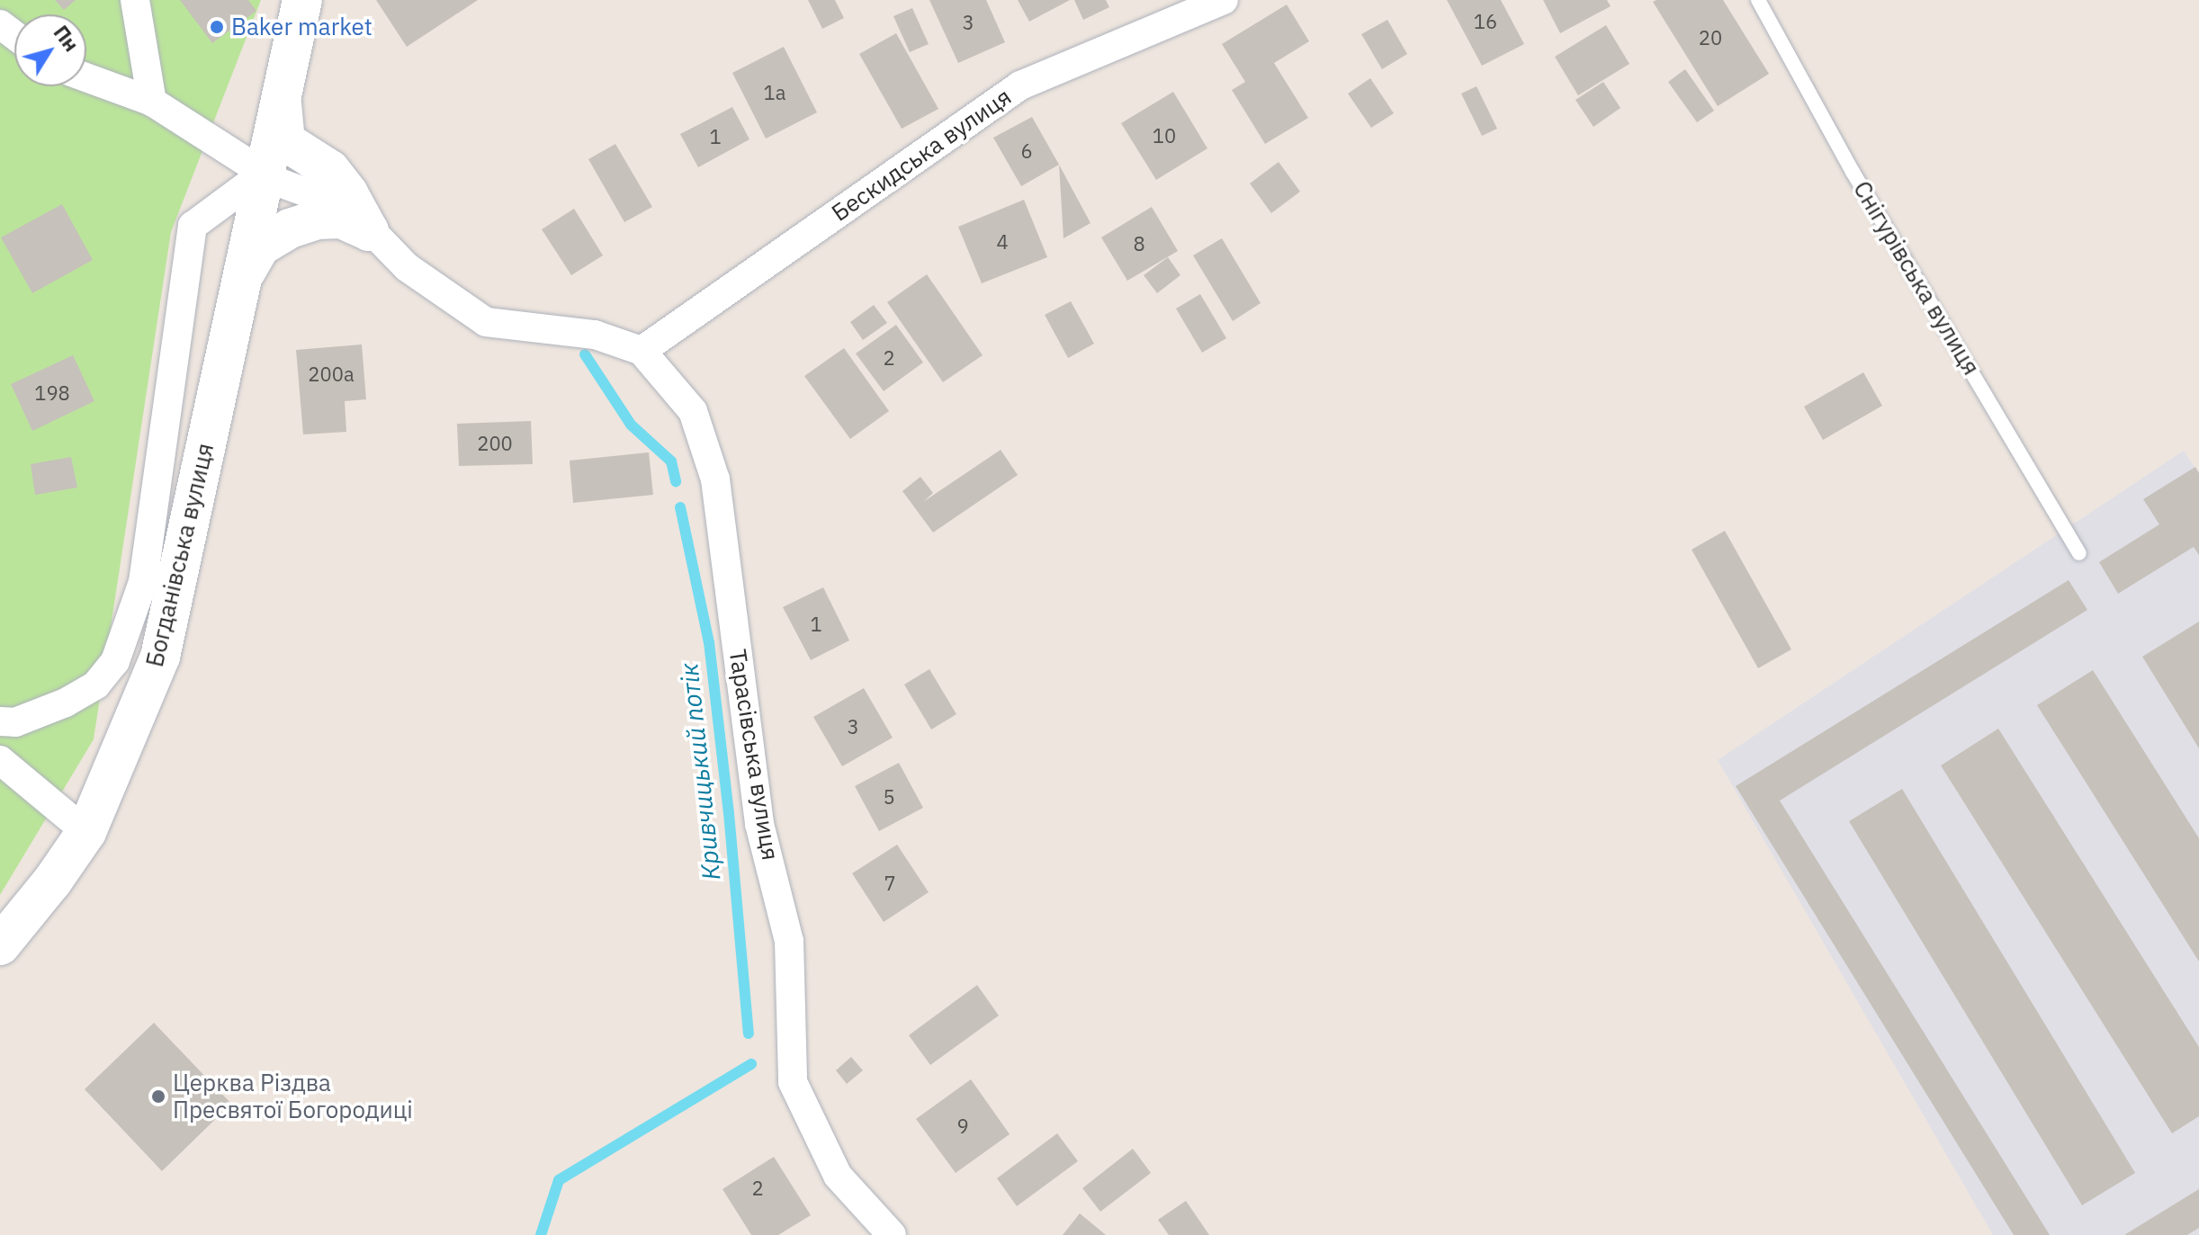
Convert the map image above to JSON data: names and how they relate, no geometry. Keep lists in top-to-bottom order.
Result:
{
  "streets": {
    "main road": ["Богданівська вулиця"],
    "street": ["Бескидська вулиця", "Тарасівська вулиця"],
    "lane": ["Снігурівська вулиця"]
  },
  "crossings": [
    ["Бескидська вулиця", "Тарасівська вулиця"]
  ],
  "water": ["Кривчицький потік"],
  "places": ["Baker market", "Церква Різдва Пресвятої Богородиці"],
  "house_numbers": [
    "16",
    "3",
    "20",
    "1а",
    "10",
    "1",
    "6",
    "4",
    "8",
    "2",
    "200а",
    "198",
    "200",
    "1",
    "3",
    "5",
    "7",
    "9",
    "2"
  ],
  "north": "top right"
}
